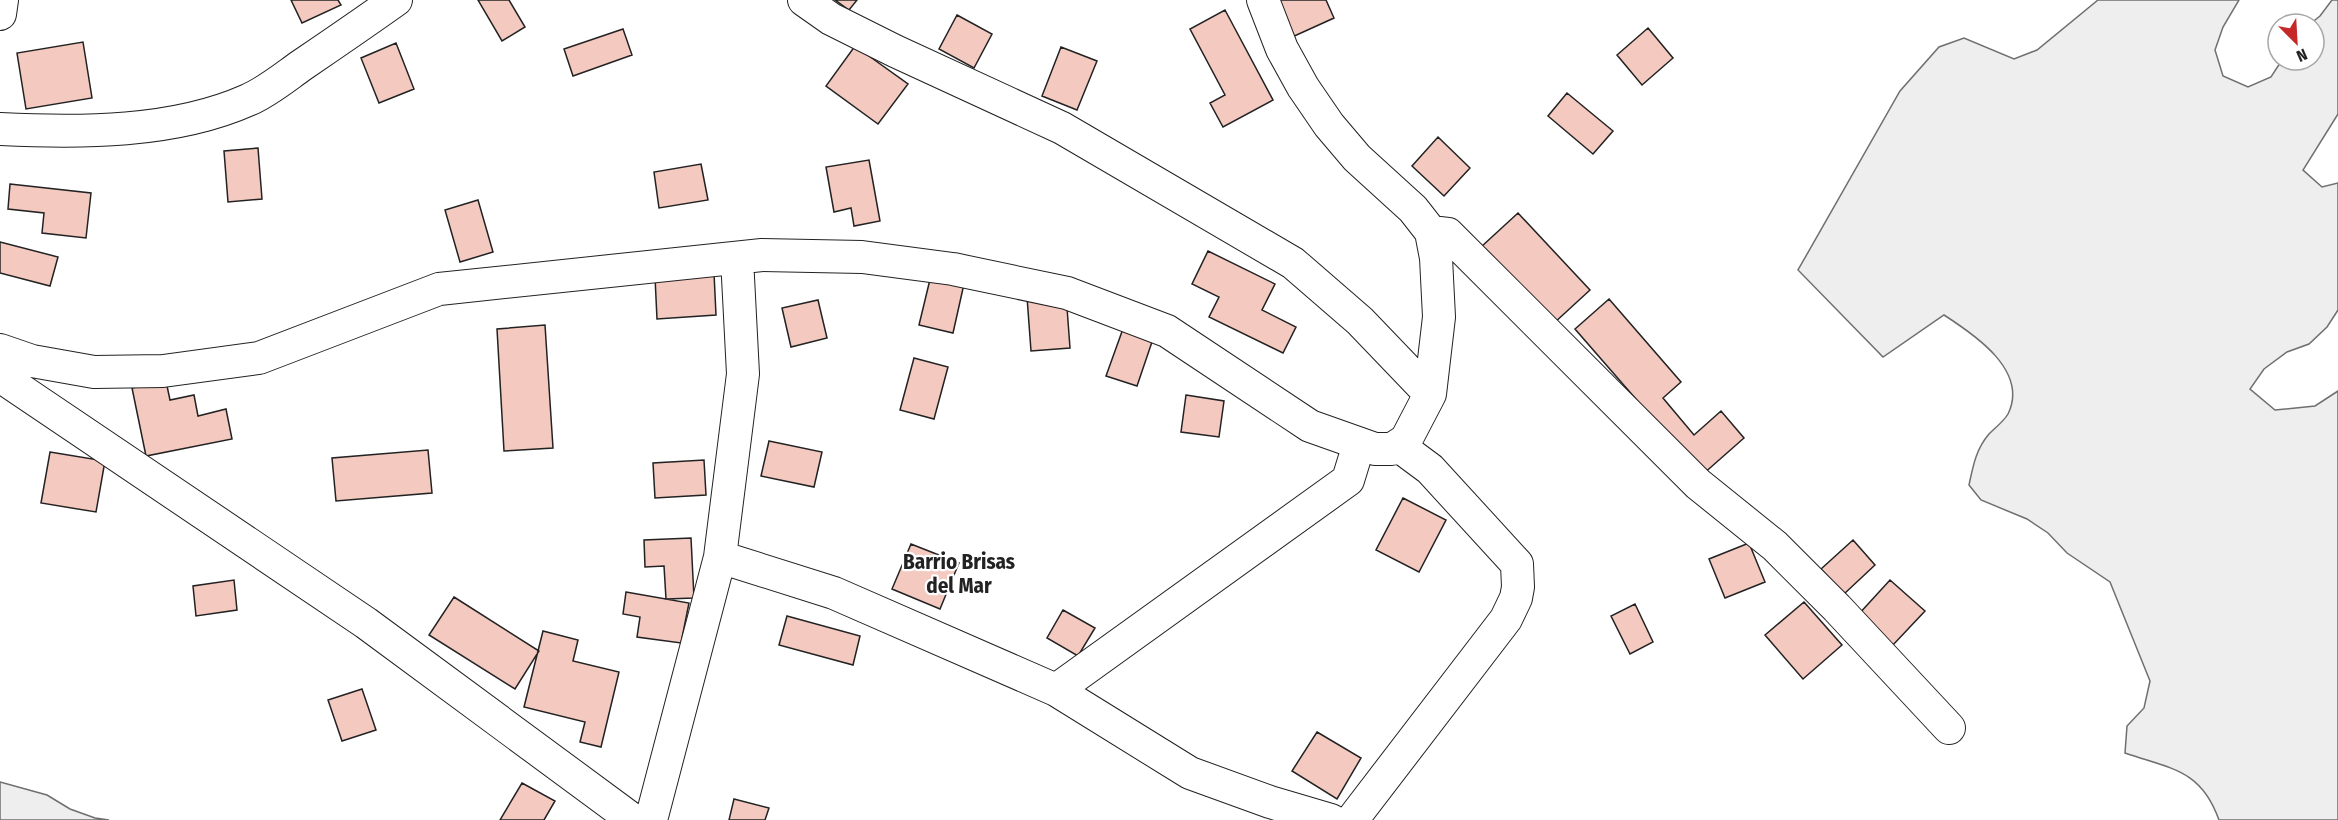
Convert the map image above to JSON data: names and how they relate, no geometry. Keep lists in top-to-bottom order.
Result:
{
  "districts": ["Barrio Brisas del Mar"],
  "north": "bottom right"
}
